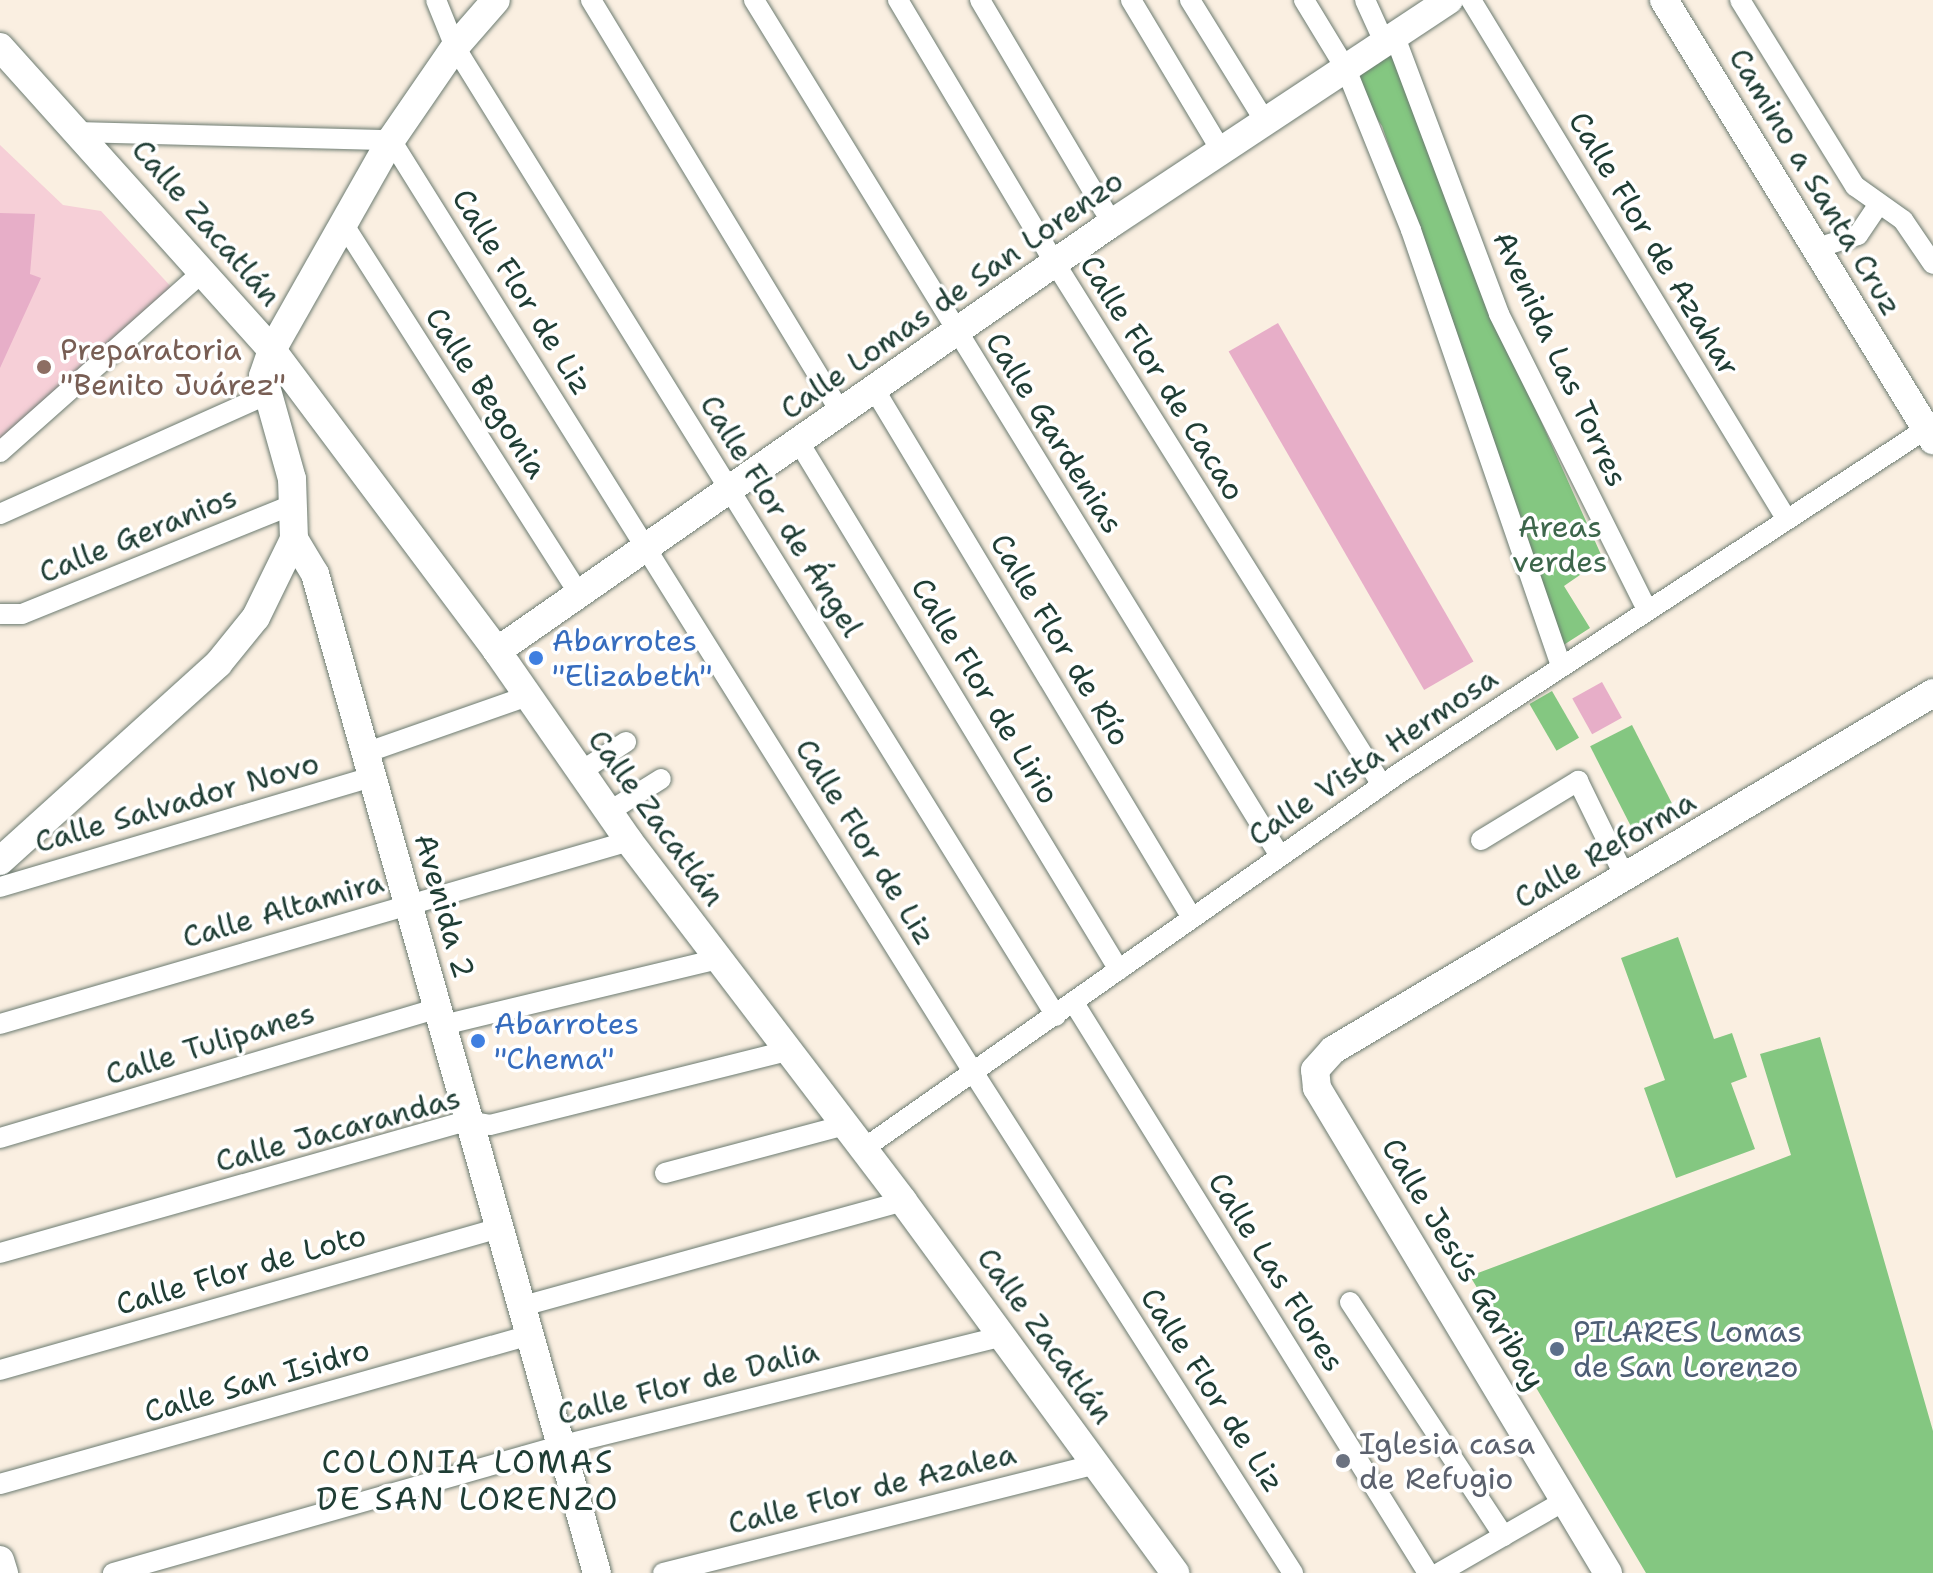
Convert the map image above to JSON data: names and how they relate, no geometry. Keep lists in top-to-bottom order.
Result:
{
  "streets": {
    "street": [
      "Camino a Santa Cruz",
      "Calle Zacatlán",
      "Calle Flor de Azahar",
      "Calle Flor de Liz",
      "Calle Lomas de San Lorenzo",
      "Avenida Las Torres",
      "Calle Flor de Cacao",
      "Calle Begonia",
      "Calle Gardenias",
      "Calle Flor de Ángel",
      "Calle Geranios",
      "Calle Flor de Río",
      "Calle Flor de Lirio",
      "Calle Vista Hermosa",
      "Calle Salvador Novo",
      "Calle Reforma",
      "Avenida 2",
      "Calle Altamira",
      "Calle Tulipanes",
      "Calle Jacarandas",
      "Calle Jesús Garibay",
      "Calle Flor de Loto",
      "Calle Las Flores",
      "Calle San Isidro",
      "Calle Flor de Dalia",
      "Calle Flor de Azalea"
    ]
  },
  "crossings": [
    ["Camino a Santa Cruz", "Calle Vista Hermosa"],
    ["Calle Zacatlán", "Calle Lomas de San Lorenzo"],
    ["Calle Zacatlán", "Calle Vista Hermosa"],
    ["Calle Zacatlán", "Calle Salvador Novo"],
    ["Calle Zacatlán", "Calle Altamira"],
    ["Calle Zacatlán", "Calle Tulipanes"],
    ["Calle Zacatlán", "Calle Jacarandas"],
    ["Calle Zacatlán", "Calle Flor de Dalia"],
    ["Calle Zacatlán", "Calle Flor de Azalea"],
    ["Calle Flor de Azahar", "Calle Vista Hermosa"],
    ["Calle Flor de Liz", "Calle Lomas de San Lorenzo"],
    ["Calle Flor de Liz", "Calle Vista Hermosa"],
    ["Calle Lomas de San Lorenzo", "Avenida Las Torres"],
    ["Calle Lomas de San Lorenzo", "Calle Flor de Cacao"],
    ["Calle Lomas de San Lorenzo", "Calle Begonia"],
    ["Calle Lomas de San Lorenzo", "Calle Gardenias"],
    ["Calle Lomas de San Lorenzo", "Calle Flor de Ángel"],
    ["Calle Lomas de San Lorenzo", "Calle Flor de Río"],
    ["Calle Lomas de San Lorenzo", "Calle Flor de Lirio"],
    ["Avenida Las Torres", "Calle Vista Hermosa"],
    ["Calle Flor de Cacao", "Calle Vista Hermosa"],
    ["Calle Gardenias", "Calle Vista Hermosa"],
    ["Calle Flor de Ángel", "Calle Vista Hermosa"],
    ["Calle Flor de Río", "Calle Vista Hermosa"],
    ["Calle Flor de Lirio", "Calle Vista Hermosa"],
    ["Calle Vista Hermosa", "Calle Las Flores"],
    ["Calle Salvador Novo", "Avenida 2"],
    ["Calle Reforma", "Calle Jesús Garibay"],
    ["Avenida 2", "Calle Altamira"],
    ["Avenida 2", "Calle Tulipanes"],
    ["Avenida 2", "Calle Jacarandas"],
    ["Avenida 2", "Calle Flor de Loto"],
    ["Avenida 2", "Calle San Isidro"],
    ["Avenida 2", "Calle Flor de Dalia"]
  ],
  "districts": ["COLONIA LOMAS DE SAN LORENZO"],
  "parks": ["Areas verdes"],
  "places": [
    "Preparatoria \"Benito Juárez\"",
    "Abarrotes \"Elizabeth\"",
    "Abarrotes \"Chema\"",
    "PILARES Lomas de San Lorenzo",
    "Iglesia casa de Refugio"
  ]
}
